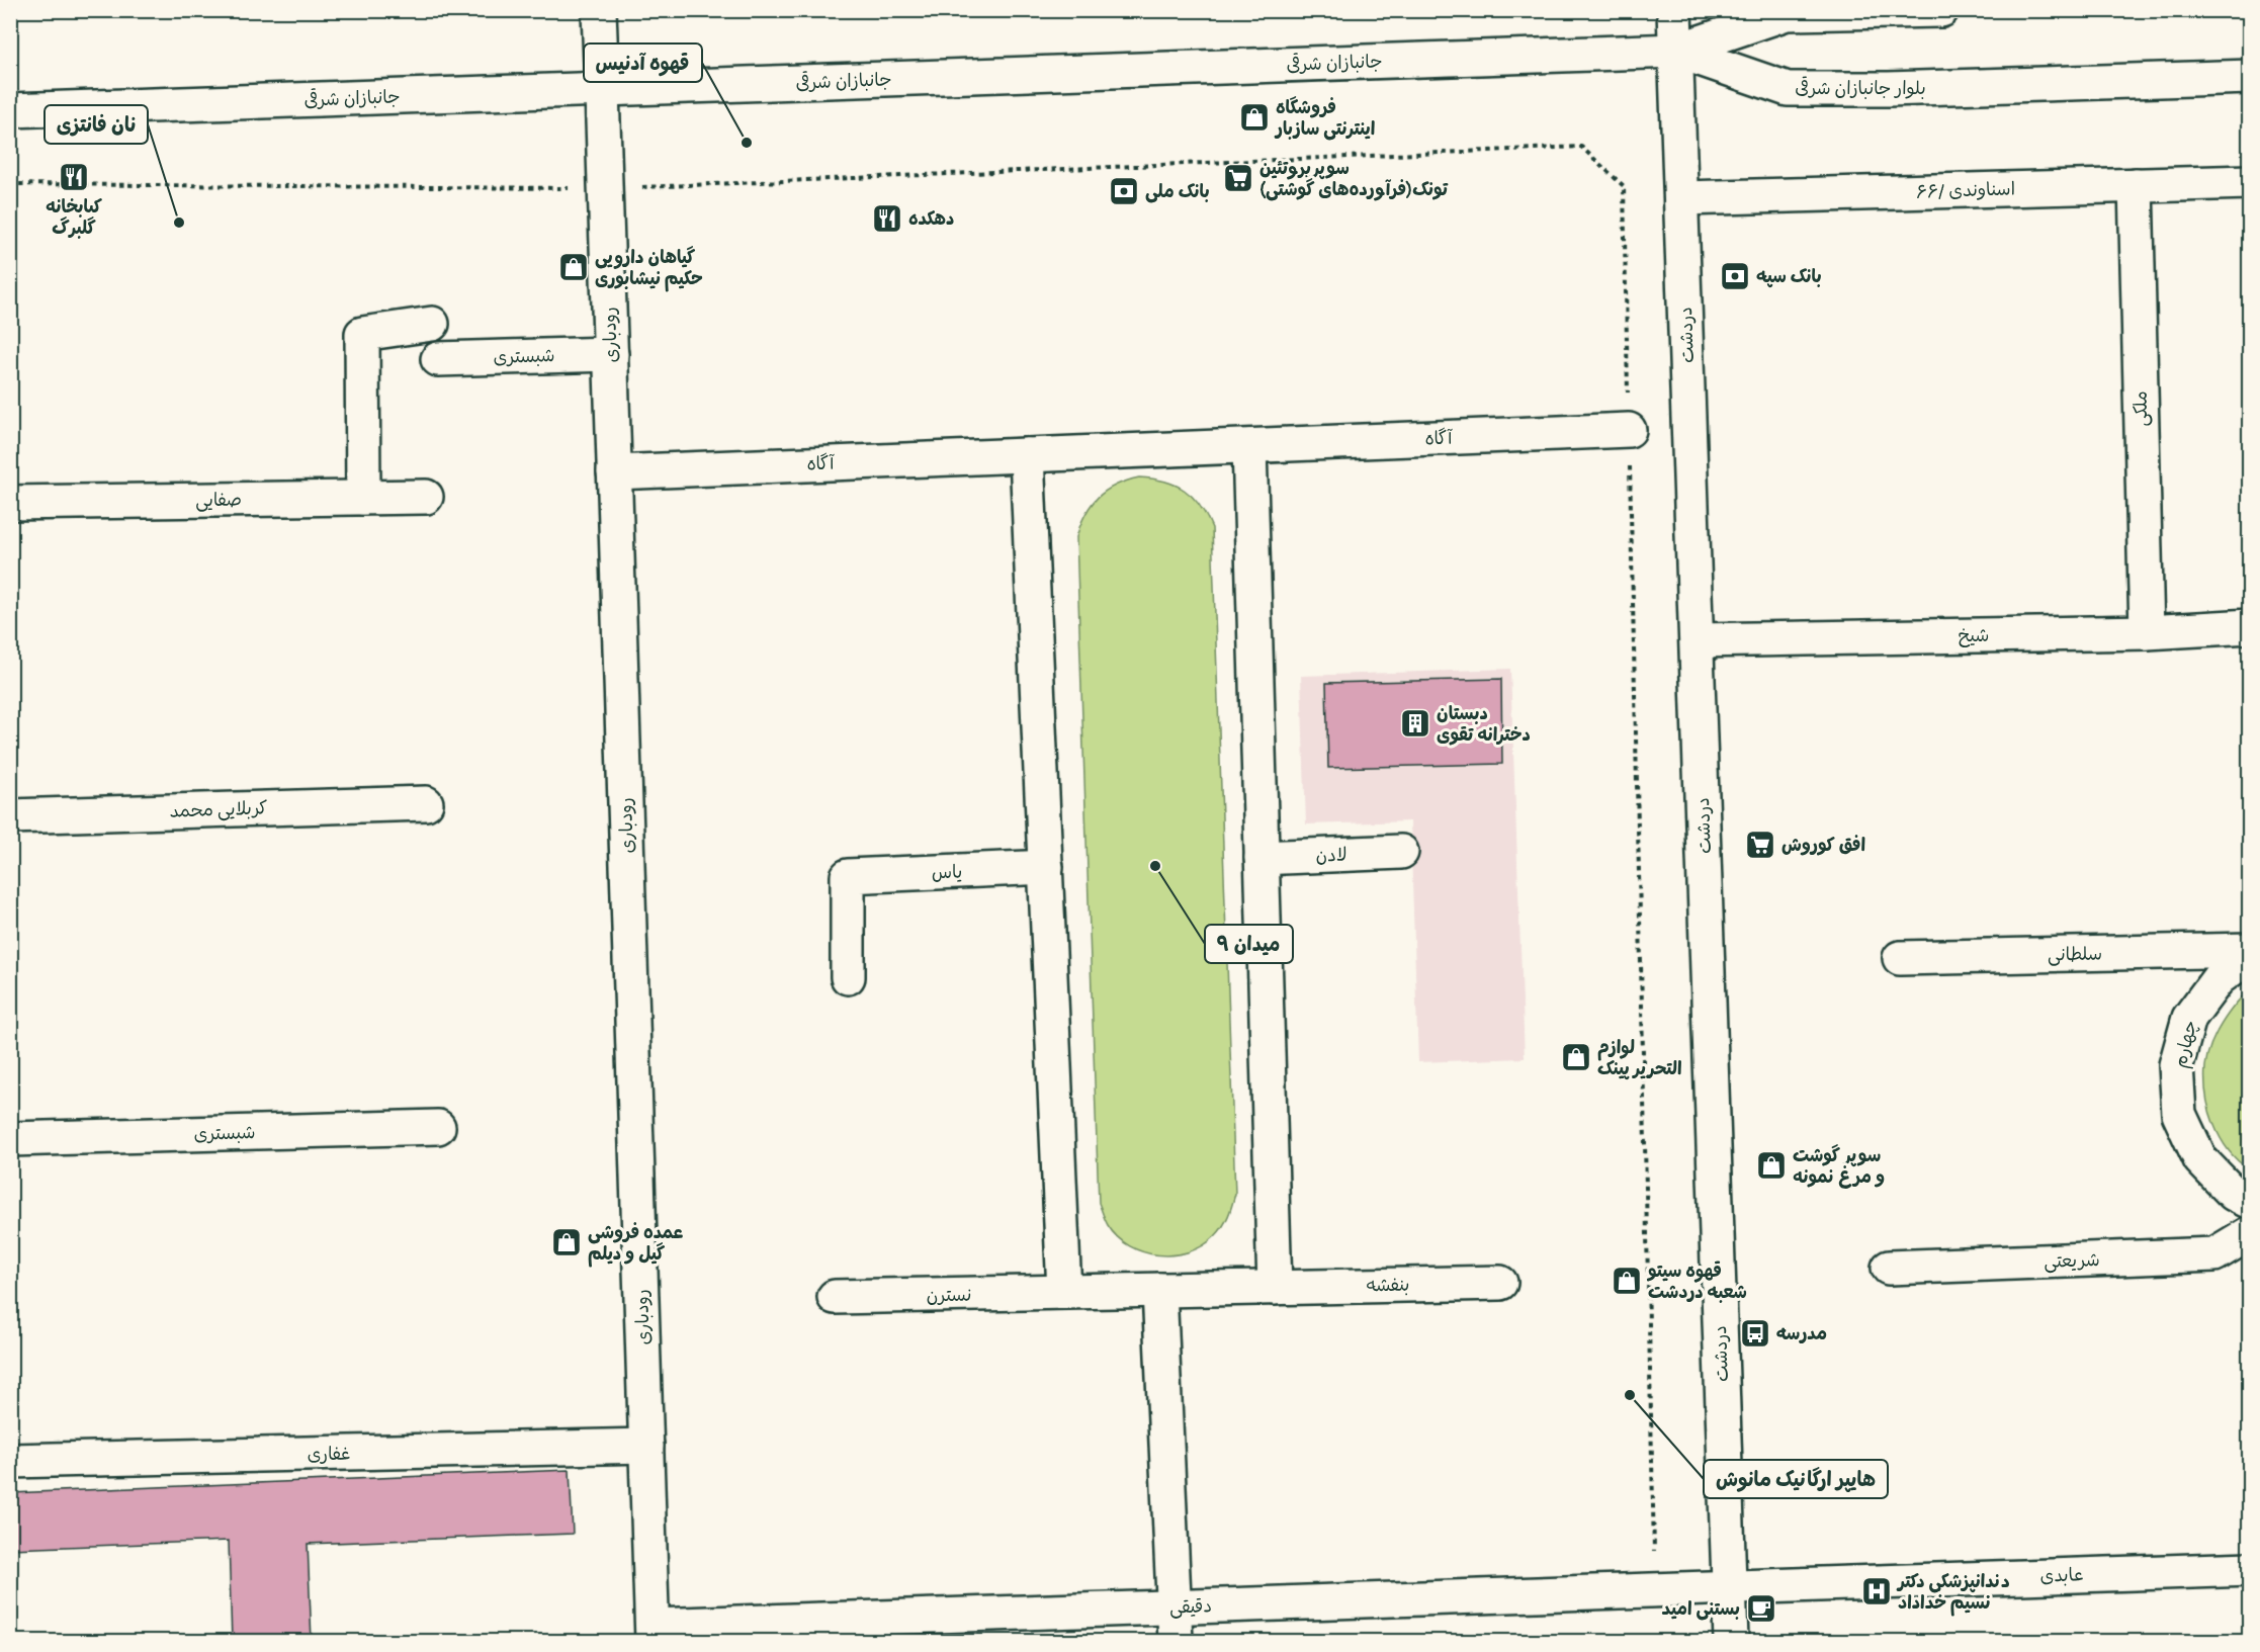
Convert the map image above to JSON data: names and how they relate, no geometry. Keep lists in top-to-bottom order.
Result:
{
  "streets": {
    "street": [
      "جانبازان شرقی",
      "بلوار جانبازان شرقی",
      "اسناوندی /۶۶",
      "رودباری",
      "دردشت",
      "شبستری",
      "ملکی",
      "آگاه",
      "صفایی",
      "شیخ",
      "کربلایی محمد",
      "لادن",
      "یاس",
      "سلطانی",
      "چهارم",
      "شریعتی",
      "بنفشه",
      "نسترن",
      "غفاری",
      "عابدی",
      "دقیقی"
    ]
  },
  "crossings": [
    ["جانبازان شرقی", "بلوار جانبازان شرقی"],
    ["جانبازان شرقی", "رودباری"],
    ["جانبازان شرقی", "دردشت"],
    ["بلوار جانبازان شرقی", "دردشت"],
    ["اسناوندی /۶۶", "دردشت"],
    ["اسناوندی /۶۶", "ملکی"],
    ["رودباری", "شبستری"],
    ["رودباری", "آگاه"],
    ["رودباری", "غفاری"],
    ["رودباری", "دقیقی"],
    ["دردشت", "شیخ"],
    ["دردشت", "عابدی"],
    ["دردشت", "دقیقی"],
    ["ملکی", "شیخ"],
    ["بنفشه", "نسترن"],
    ["عابدی", "دقیقی"]
  ],
  "places": {
    "shop": [
      "فروشگاه اینترنتی سازبار",
      "گیاهان دارویی حکیم نیشابوری",
      "لوازم التحریر پینک",
      "سوپر گوشت و مرغ نمونه",
      "عمده فروشی گیل و دیلم",
      "قهوه سیتو شعبه دردشت"
    ],
    "other": [
      "قهوه آدنیس",
      "نان فانتزی",
      "میدان ۹",
      "هایپر ارگانیک مانوش"
    ],
    "restaurant": ["کبابخانه گلبرگ", "دهکده"],
    "supermarket": ["سوپرپروتئین تونک(فرآورده‌های گوشتی)", "افق کوروش"],
    "bank": ["بانک ملی", "بانک سپه"],
    "building": ["دبستان دخترانه تقوی"],
    "bus stop": ["مدرسه"],
    "hospital": ["دندانپزشکی دکتر نسیم خداداد"],
    "cafe": ["بستنی امید"]
  }
}
